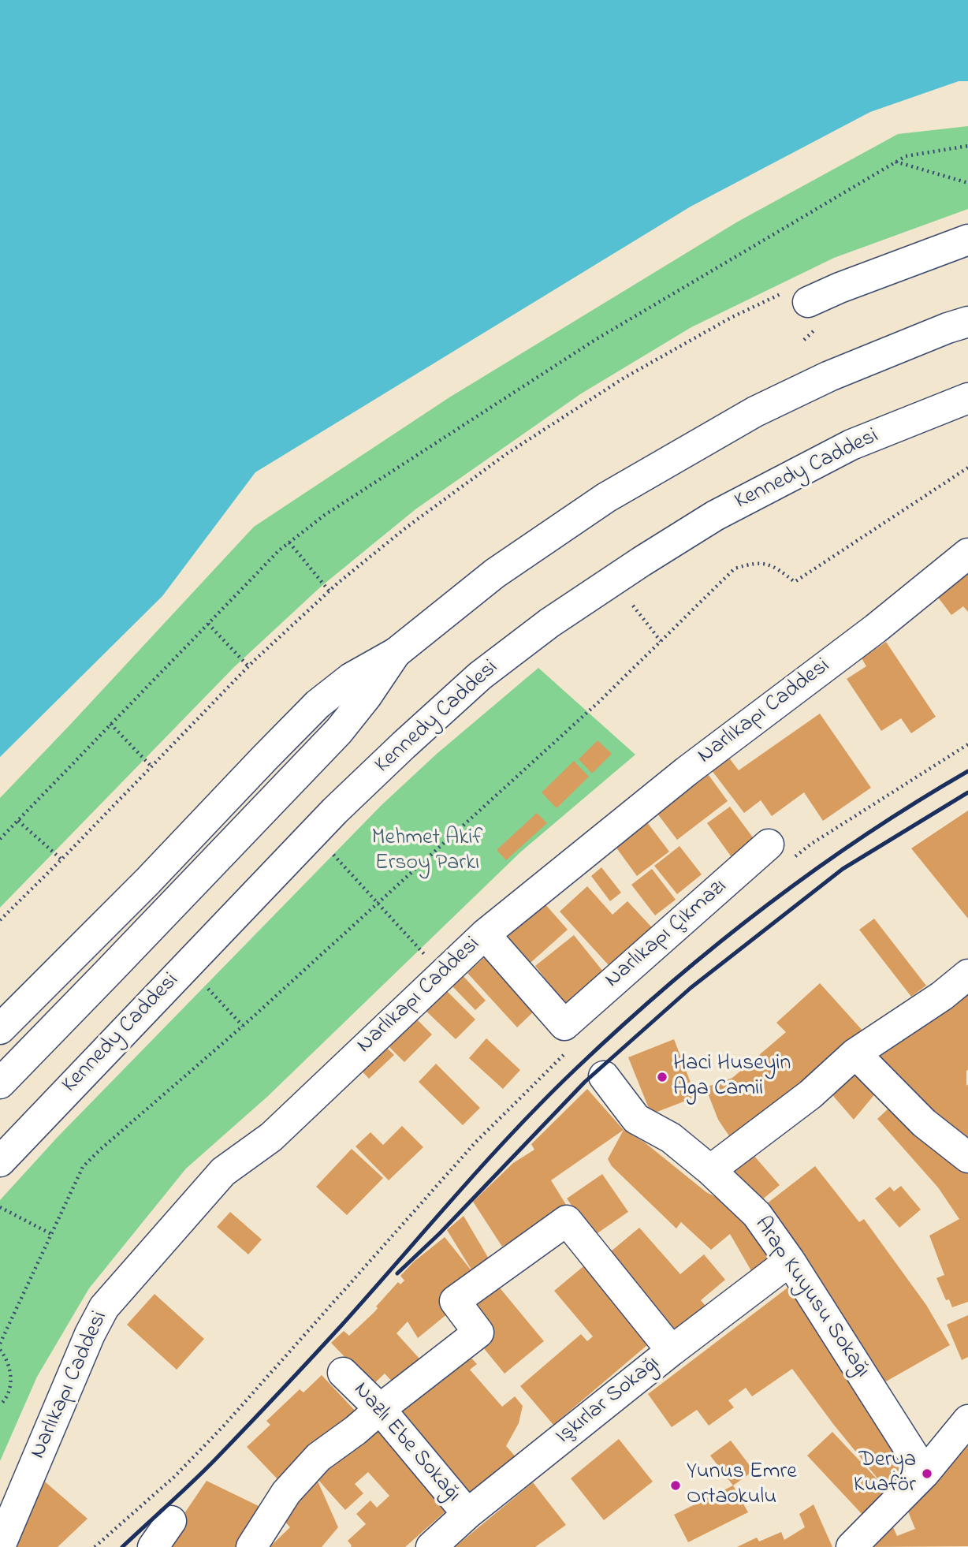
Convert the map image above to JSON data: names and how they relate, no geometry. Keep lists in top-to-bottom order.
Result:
{
  "streets": {
    "main road": [
      "Kennedy Caddesi",
      "Narlıkapı Caddesi",
      "Narlıkapı Çıkmazı",
      "Arap Kuyusu Sokağı",
      "Işkırlar Sokağı",
      "Nazlı Ebe Sokağı"
    ]
  },
  "crossings": [
    ["Narlıkapı Caddesi", "Narlıkapı Çıkmazı"],
    ["Arap Kuyusu Sokağı", "Işkırlar Sokağı"],
    ["Işkırlar Sokağı", "Nazlı Ebe Sokağı"]
  ],
  "parks": ["Mehmet Akif Ersoy Parkı"],
  "places": ["Haci Huseyin Aga Camii", "Derya Kuaför", "Yunus Emre Ortaokulu"]
}
